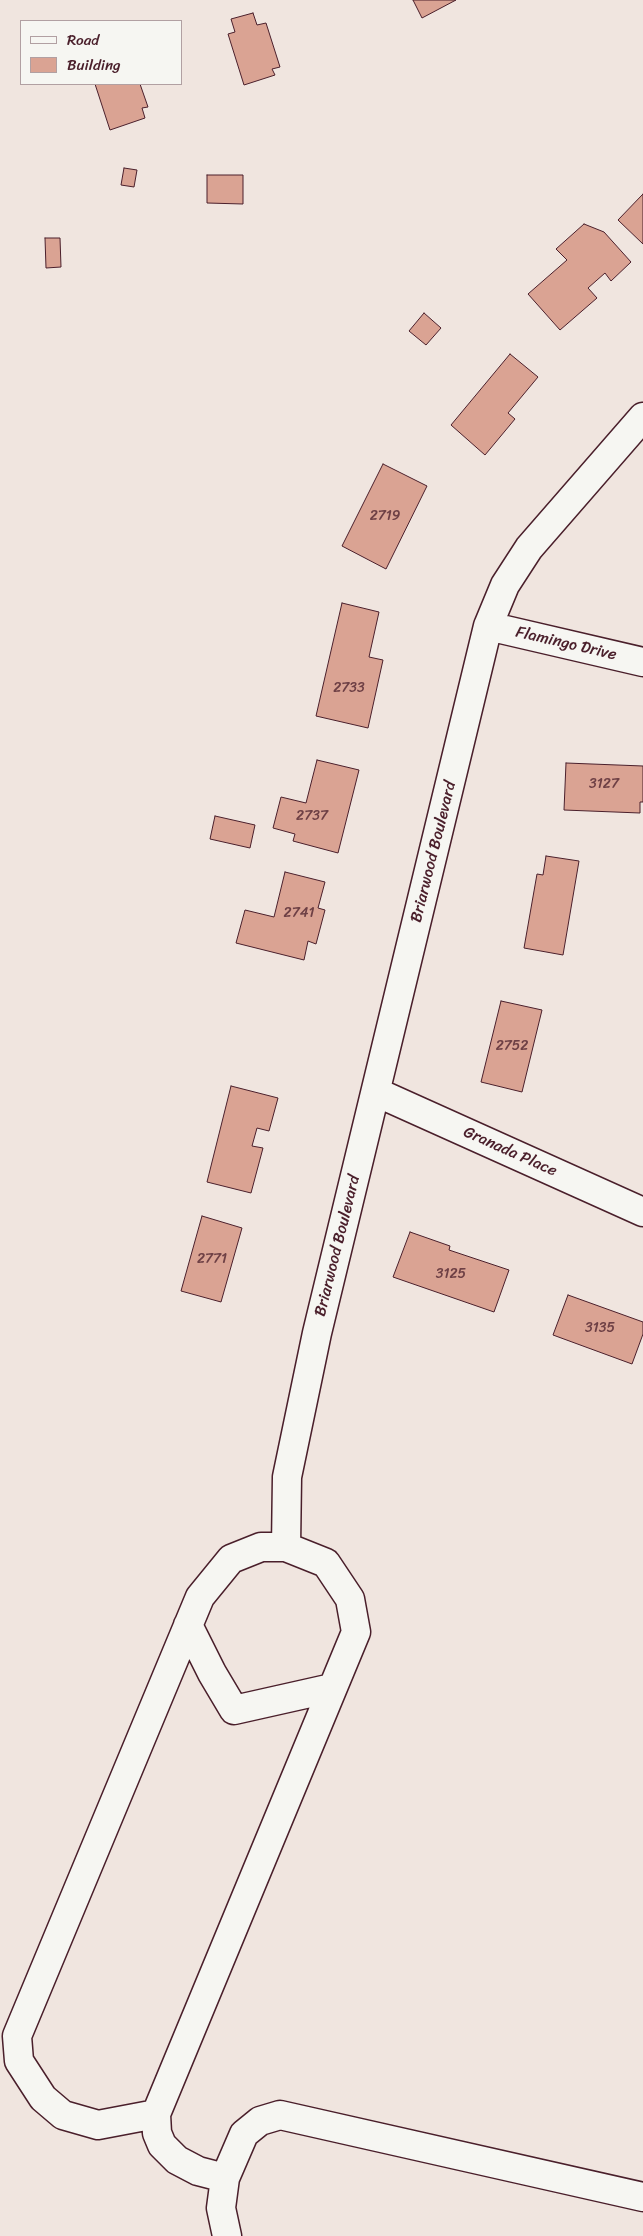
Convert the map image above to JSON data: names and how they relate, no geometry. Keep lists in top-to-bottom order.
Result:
{
  "streets": {
    "street": ["Flamingo Drive", "Briarwood Boulevard", "Granada Place"]
  },
  "crossings": [
    ["Flamingo Drive", "Briarwood Boulevard"],
    ["Briarwood Boulevard", "Granada Place"]
  ],
  "house_numbers": [
    "2719",
    "2733",
    "3127",
    "2737",
    "2741",
    "2752",
    "2771",
    "3125",
    "3135"
  ],
  "legend": ["Road", "Building"]
}
